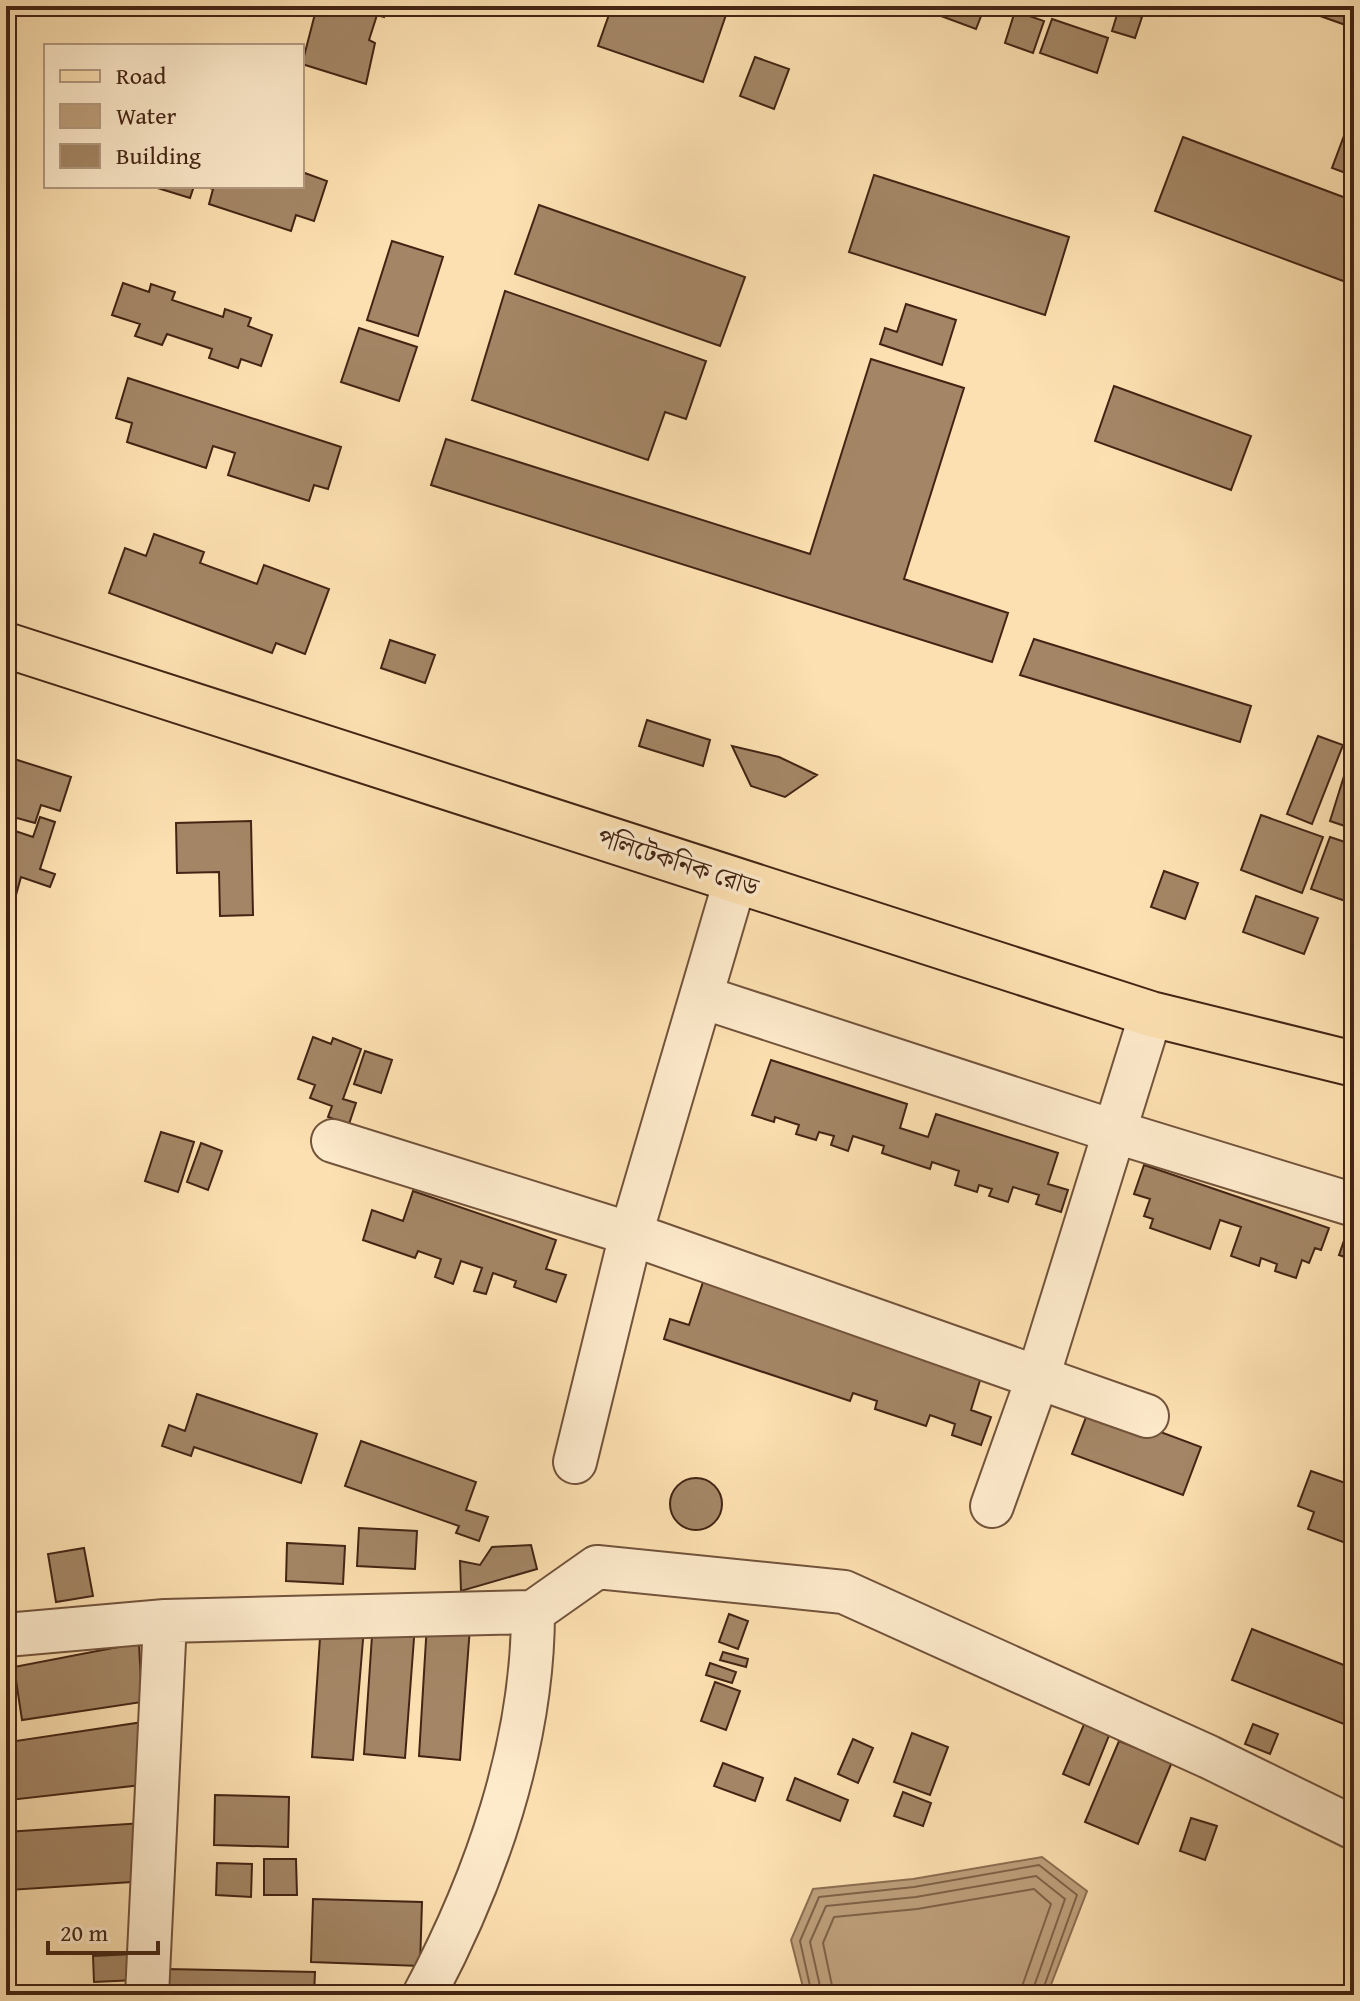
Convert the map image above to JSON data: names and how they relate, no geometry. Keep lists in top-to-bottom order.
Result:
{
  "streets": {
    "main road": ["পলিটেকনিক রোড"]
  },
  "legend": ["Road", "Water", "Building"],
  "scale_bar": "20 m"
}
